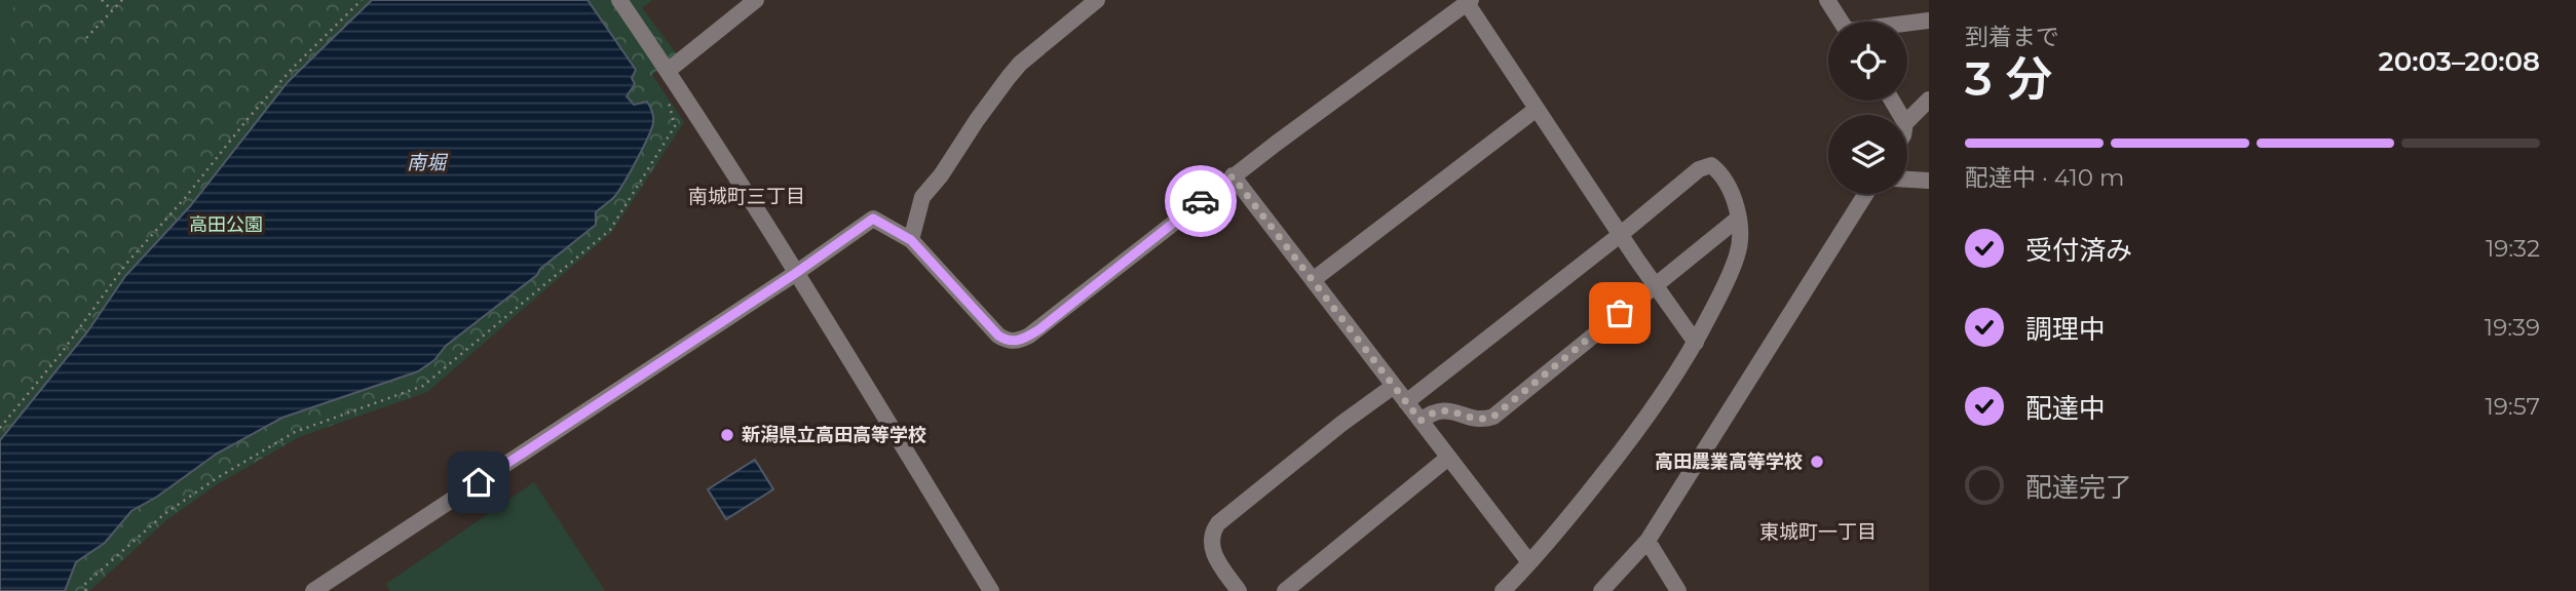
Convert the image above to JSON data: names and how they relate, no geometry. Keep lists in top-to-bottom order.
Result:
{
  "districts": ["南城町三丁目", "東城町一丁目"],
  "water": ["南堀"],
  "parks": ["高田公園"],
  "places": ["新潟県立高田高等学校", "高田農業高等学校"],
  "page": {
    "heading": ["3 分", "到着まで", "20:03–20:08"],
    "bar": "配達中 · 410 m",
    "list": [
      ["受付済み", "19:32"],
      ["調理中", "19:39"],
      ["配達中", "19:57"],
      "配達完了"
    ]
  }
}
